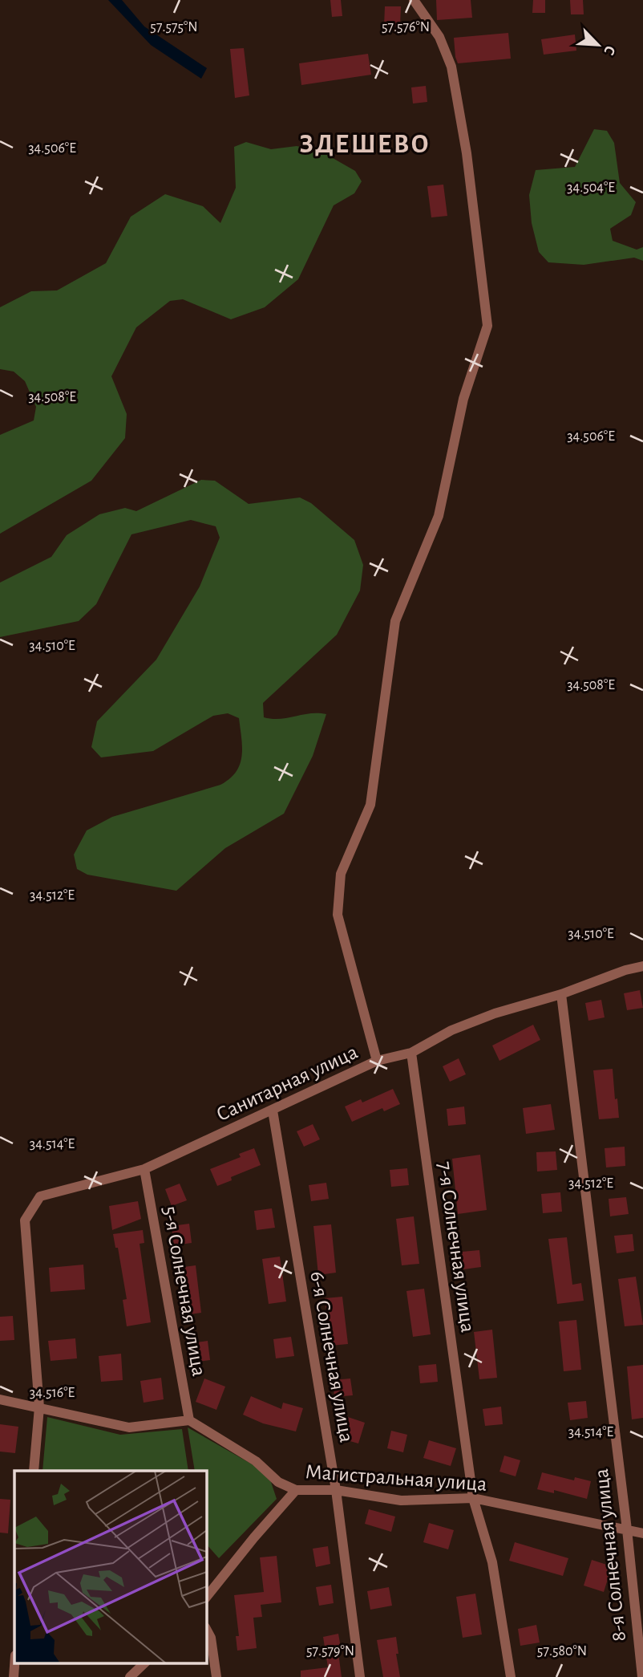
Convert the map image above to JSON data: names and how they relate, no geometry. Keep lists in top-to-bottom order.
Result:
{
  "streets": {
    "street": [
      "Санитарная улица",
      "7-я Солнечная улица",
      "5-я Солнечная улица",
      "6-я Солнечная улица",
      "Магистральная улица",
      "8-я Солнечная улица"
    ]
  },
  "crossings": [
    ["Санитарная улица", "7-я Солнечная улица"],
    ["Санитарная улица", "5-я Солнечная улица"],
    ["Санитарная улица", "6-я Солнечная улица"],
    ["Санитарная улица", "8-я Солнечная улица"],
    ["7-я Солнечная улица", "Магистральная улица"],
    ["5-я Солнечная улица", "Магистральная улица"],
    ["6-я Солнечная улица", "Магистральная улица"],
    ["Магистральная улица", "8-я Солнечная улица"]
  ],
  "districts": ["ЗДЕШЕВО"],
  "north": "bottom right",
  "coordinates": [
    "57.575°N",
    "57.576°N",
    "34.506°E",
    "34.504°E",
    "34.508°E",
    "34.510°E",
    "34.512°E",
    "34.514°E",
    "34.516°E",
    "57.579°N",
    "57.580°N"
  ]
}
